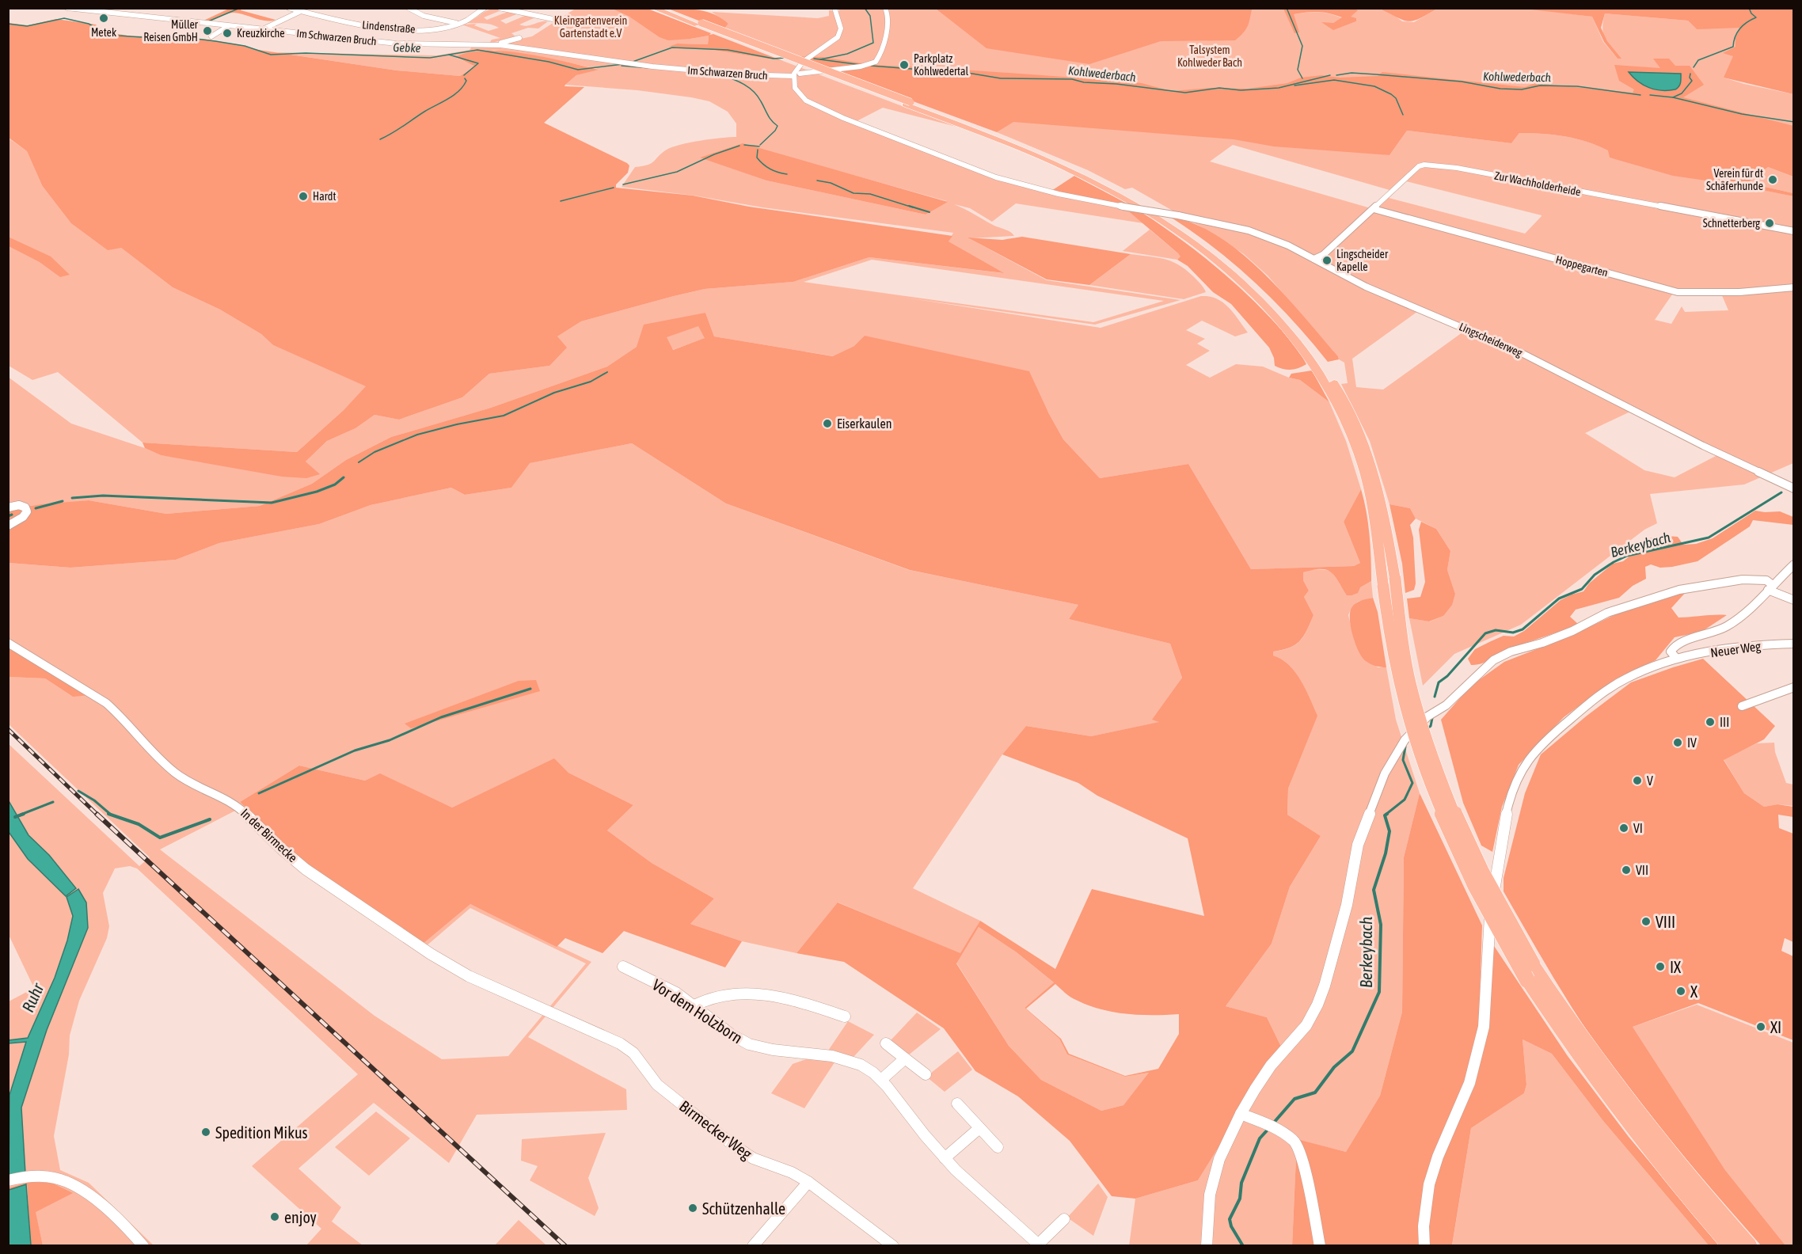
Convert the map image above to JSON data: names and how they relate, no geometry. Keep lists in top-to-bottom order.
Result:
{
  "streets": {
    "street": [
      "Lindenstraße",
      "Im Schwarzen Bruch",
      "Zur Wachholderheide",
      "Hoppegarten",
      "Lingscheiderweg",
      "Neuer Weg",
      "In der Birmecke",
      "Vor dem Holzborn",
      "Birmecker Weg"
    ]
  },
  "crossings": [
    ["Im Schwarzen Bruch", "Lingscheiderweg"],
    ["Zur Wachholderheide", "Hoppegarten"],
    ["Zur Wachholderheide", "Lingscheiderweg"],
    ["In der Birmecke", "Birmecker Weg"]
  ],
  "water": [
    "Gebke",
    "Kohlwederbach",
    "Berkeybach",
    "Ruhr"
  ],
  "parks": ["Kleingartenverein Gartenstadt e.V", "Talsystem Kohlweder Bach"],
  "places": [
    "Metek",
    "Müller Reisen GmbH",
    "Kreuzkirche",
    "Parkplatz Kohlwedertal",
    "Verein für dt Schäferhunde",
    "Hardt",
    "Schnetterberg",
    "Lingscheider Kapelle",
    "Eiserkaulen",
    "III",
    "IV",
    "V",
    "VI",
    "VII",
    "VIII",
    "IX",
    "X",
    "XI",
    "Spedition Mikus",
    "Schützenhalle",
    "enjoy"
  ]
}
